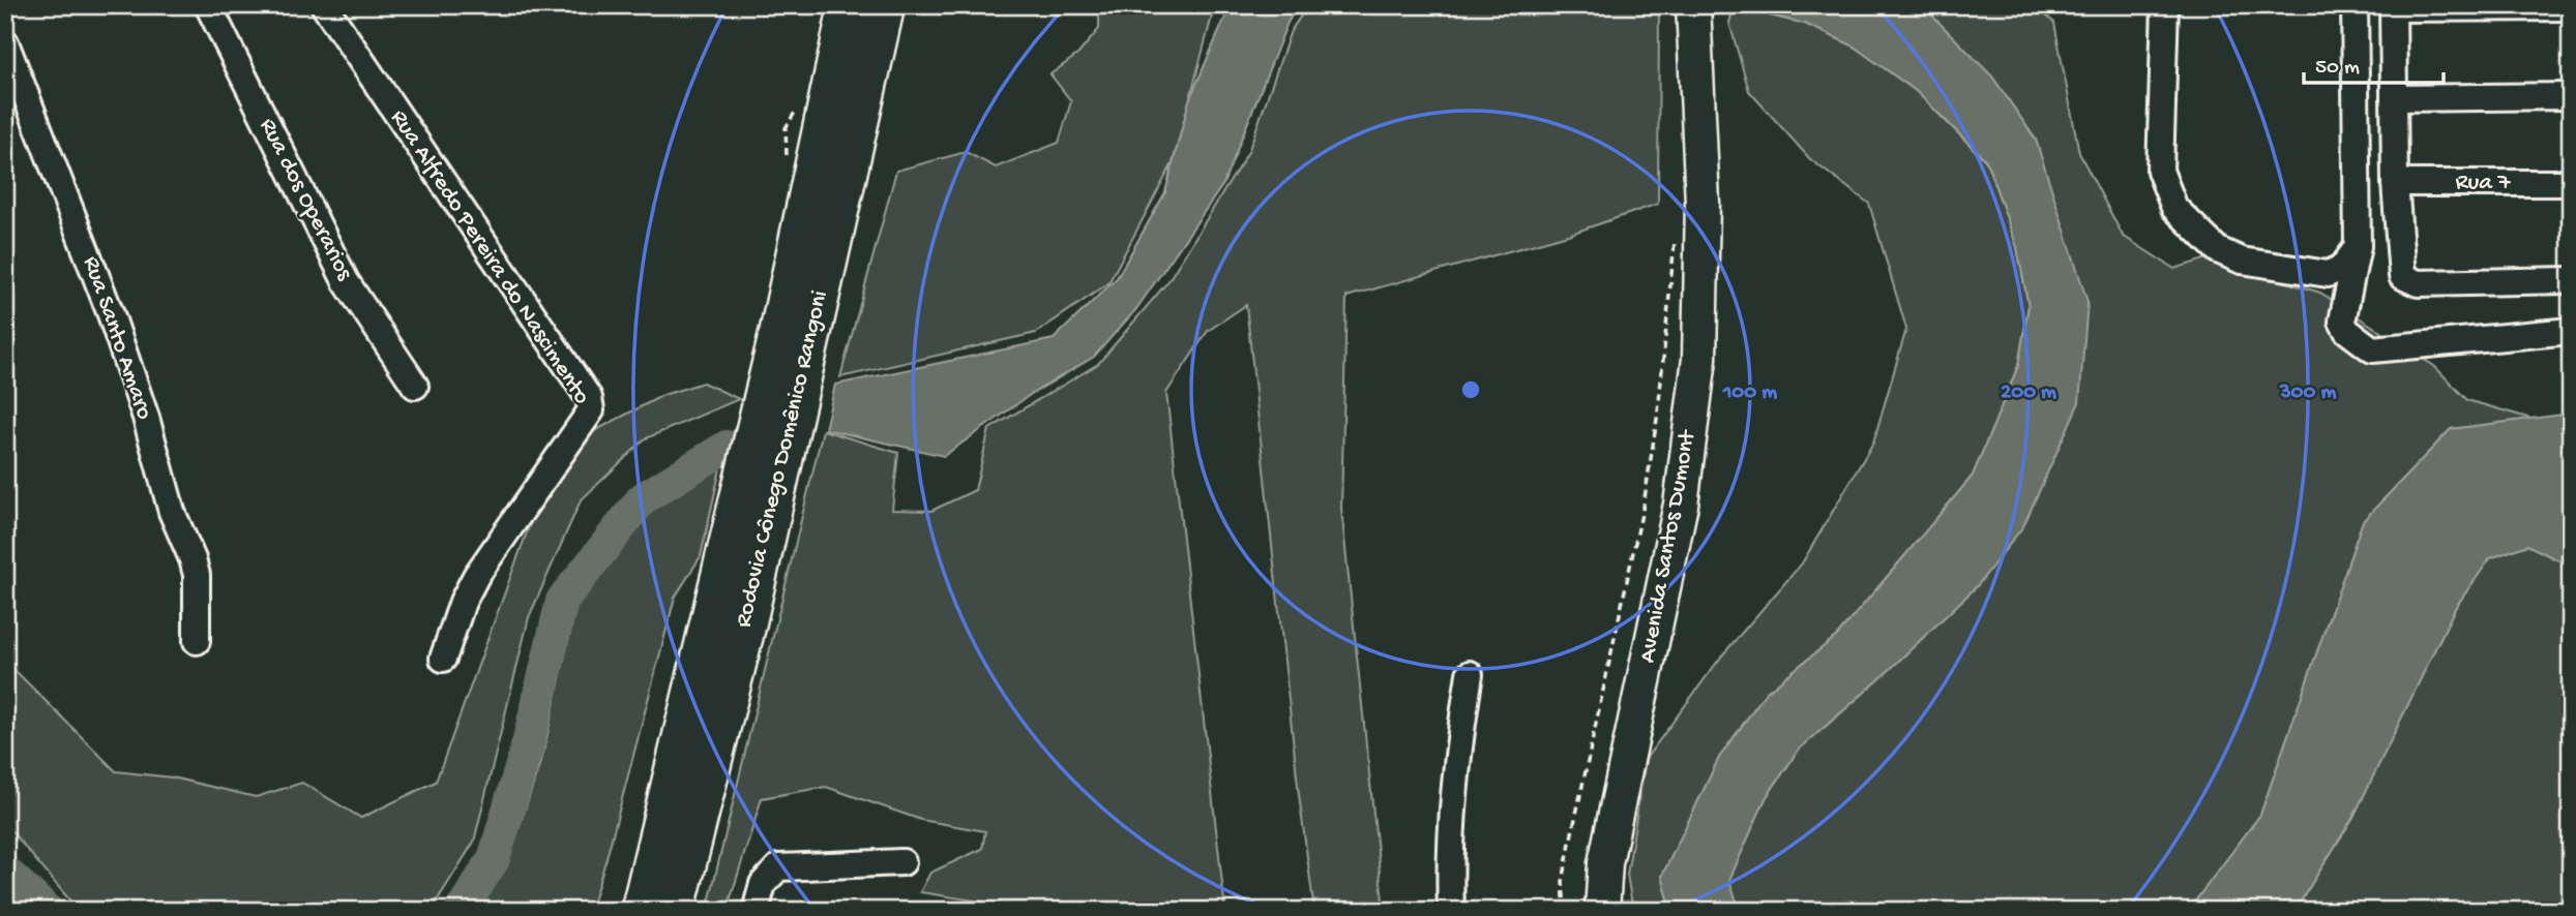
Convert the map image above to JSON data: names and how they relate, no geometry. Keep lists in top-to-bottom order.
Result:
{
  "streets": {
    "highway": ["Rodovia Cônego Domênico Rangoni"],
    "main road": ["Avenida Santos Dumont"],
    "street": [
      "Rua 7",
      "Rua dos Operarios",
      "Rua Alfredo Pereira do Nascimento",
      "Rua Santo Amaro"
    ]
  },
  "scale_bar": "50 m",
  "rings": ["100 m", "200 m", "300 m"]
}
